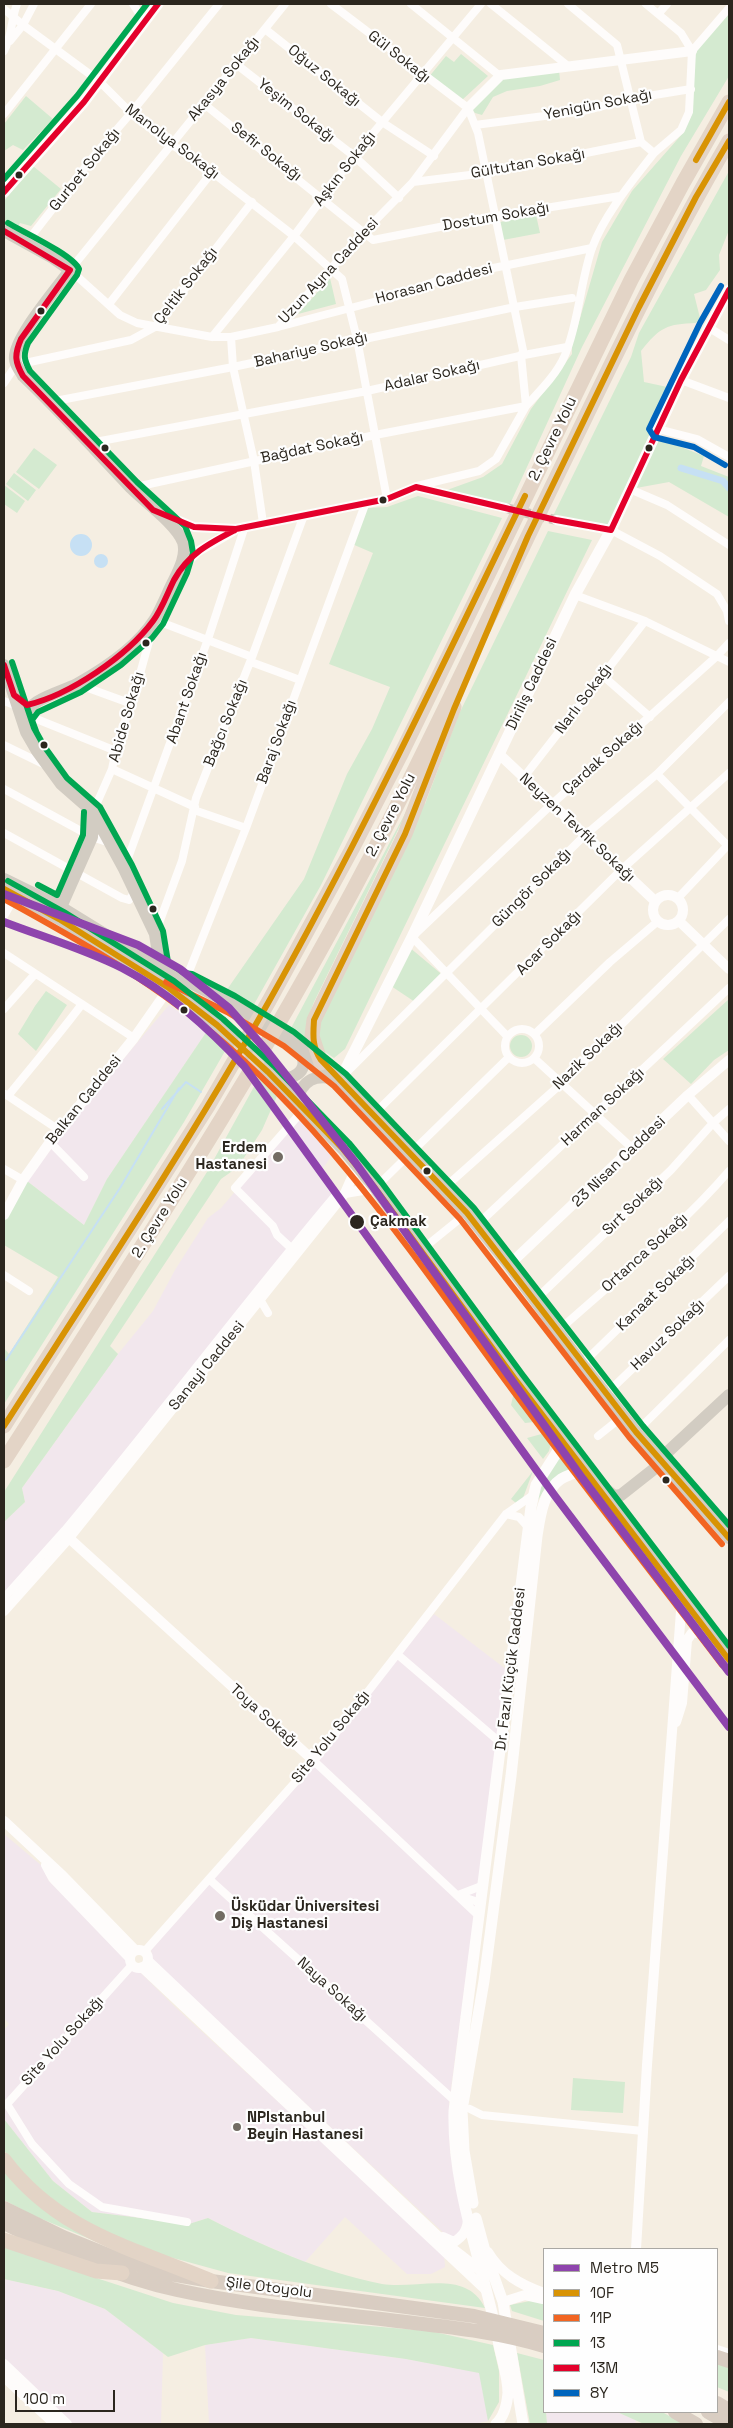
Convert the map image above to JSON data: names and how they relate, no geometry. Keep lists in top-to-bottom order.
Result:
{
  "streets": {
    "highway": ["2. Çevre Yolu", "Şile Otoyolu"],
    "main road": ["Diriliş Caddesi", "Dr. Fazıl Küçük Caddesi"],
    "street": [
      "Gül Sokağı",
      "Oğuz Sokağı",
      "Akasya Sokağı",
      "Yenigün Sokağı",
      "Yeşim Sokağı",
      "Manolya Sokağı",
      "Sefir Sokağı",
      "Gültutan Sokağı",
      "Aşkın Sokağı",
      "Gurbet Sokağı",
      "Dostum Sokağı",
      "Uzun Ayna Caddesi",
      "Horasan Caddesi",
      "Çeltik Sokağı",
      "Bahariye Sokağı",
      "Adalar Sokağı",
      "Bağdat Sokağı",
      "Abant Sokağı",
      "Narlı Sokağı",
      "Abide Sokağı",
      "Bağcı Sokağı",
      "Baraj Sokağı",
      "Çardak Sokağı",
      "Neyzen Tevfik Sokağı",
      "Güngör Sokağı",
      "Acar Sokağı",
      "Nazik Sokağı",
      "Balkan Caddesi",
      "Harman Sokağı",
      "23 Nisan Caddesi",
      "Sırt Sokağı",
      "Ortanca Sokağı",
      "Kanaat Sokağı",
      "Havuz Sokağı",
      "Sanayi Caddesi",
      "Toya Sokağı",
      "Site Yolu Sokağı",
      "Naya Sokağı"
    ]
  },
  "crossings": [
    ["Gül Sokağı", "Aşkın Sokağı"],
    ["Gül Sokağı", "Uzun Ayna Caddesi"],
    ["Oğuz Sokağı", "Akasya Sokağı"],
    ["Oğuz Sokağı", "Aşkın Sokağı"],
    ["Oğuz Sokağı", "Uzun Ayna Caddesi"],
    ["Akasya Sokağı", "Yeşim Sokağı"],
    ["Akasya Sokağı", "Manolya Sokağı"],
    ["Akasya Sokağı", "Sefir Sokağı"],
    ["Akasya Sokağı", "Uzun Ayna Caddesi"],
    ["Yeşim Sokağı", "Aşkın Sokağı"],
    ["Yeşim Sokağı", "Uzun Ayna Caddesi"],
    ["Manolya Sokağı", "Aşkın Sokağı"],
    ["Manolya Sokağı", "Gurbet Sokağı"],
    ["Manolya Sokağı", "Uzun Ayna Caddesi"],
    ["Manolya Sokağı", "Horasan Caddesi"],
    ["Manolya Sokağı", "Çeltik Sokağı"],
    ["Manolya Sokağı", "Bahariye Sokağı"],
    ["Manolya Sokağı", "Adalar Sokağı"],
    ["Manolya Sokağı", "Bağdat Sokağı"],
    ["Sefir Sokağı", "Aşkın Sokağı"],
    ["Sefir Sokağı", "Dostum Sokağı"],
    ["Sefir Sokağı", "Uzun Ayna Caddesi"],
    ["Gültutan Sokağı", "Uzun Ayna Caddesi"],
    ["Aşkın Sokağı", "Uzun Ayna Caddesi"],
    ["Uzun Ayna Caddesi", "Horasan Caddesi"],
    ["Uzun Ayna Caddesi", "Çeltik Sokağı"],
    ["Diriliş Caddesi", "Çardak Sokağı"],
    ["Diriliş Caddesi", "Neyzen Tevfik Sokağı"],
    ["Diriliş Caddesi", "Güngör Sokağı"],
    ["Narlı Sokağı", "Neyzen Tevfik Sokağı"],
    ["Çardak Sokağı", "Neyzen Tevfik Sokağı"],
    ["Neyzen Tevfik Sokağı", "Güngör Sokağı"],
    ["Neyzen Tevfik Sokağı", "Acar Sokağı"],
    ["Sanayi Caddesi", "Toya Sokağı"],
    ["Dr. Fazıl Küçük Caddesi", "Toya Sokağı"],
    ["Dr. Fazıl Küçük Caddesi", "Site Yolu Sokağı"],
    ["Dr. Fazıl Küçük Caddesi", "Naya Sokağı"],
    ["Toya Sokağı", "Site Yolu Sokağı"],
    ["Site Yolu Sokağı", "Naya Sokağı"]
  ],
  "places": [
    "Erdem Hastanesi",
    "Çakmak",
    "Üsküdar Üniversitesi Diş Hastanesi",
    "NPIstanbul Beyin Hastanesi"
  ],
  "lines": [
    "transit line 13",
    "transit line 13M",
    "transit line 10F",
    "transit line 8Y",
    "metro line M5",
    "transit line 11P"
  ],
  "legend": [
    "Metro M5",
    "10F",
    "11P",
    "13",
    "13M",
    "8Y"
  ],
  "scale_bar": "100 m"
}
